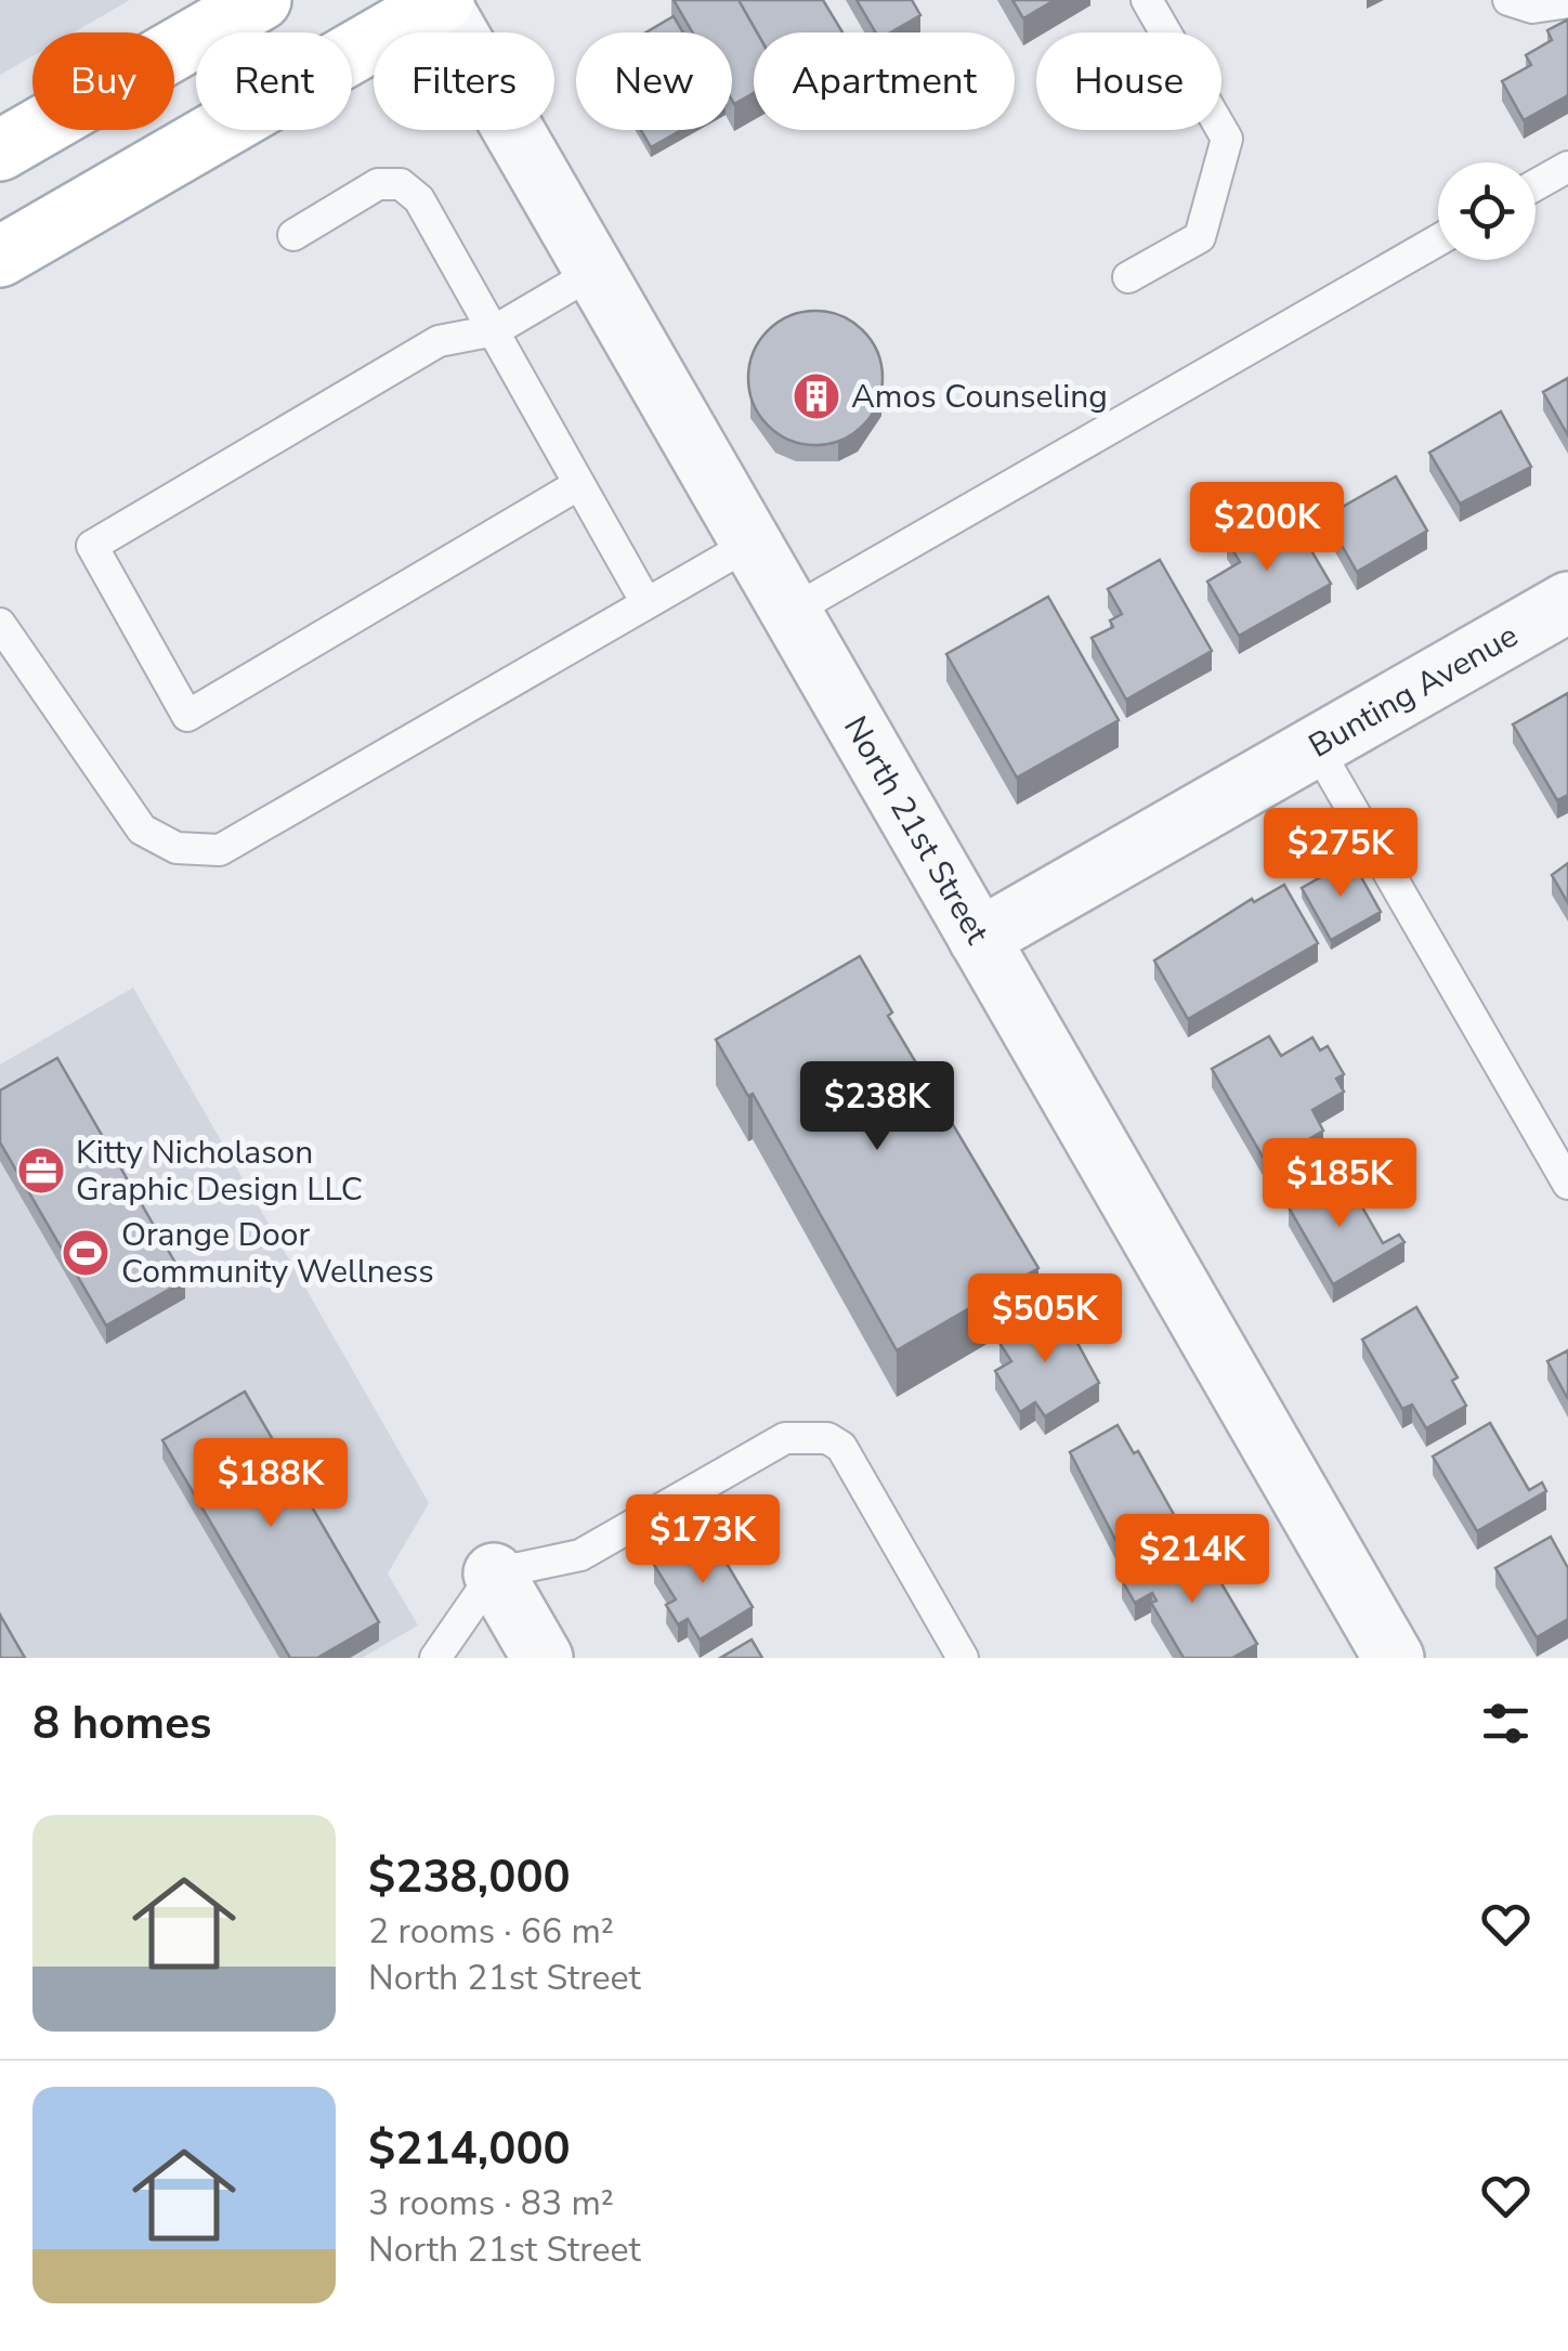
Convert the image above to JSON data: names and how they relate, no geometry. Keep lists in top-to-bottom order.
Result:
{
  "streets": {
    "street": ["Bunting Avenue", "North 21st Street"]
  },
  "crossings": [
    ["Bunting Avenue", "North 21st Street"]
  ],
  "places": {
    "building": ["Amos Counseling"],
    "office": ["Kitty Nicholason Graphic Design LLC"],
    "sports": ["Orange Door Community Wellness"]
  },
  "page": {
    "chip": [
      "Buy",
      "Rent",
      "Filters",
      "New",
      "Apartment",
      "House"
    ],
    "price": [
      "$200K",
      "$275K",
      "$238K",
      "$185K",
      "$505K",
      "$188K",
      "$173K",
      "$214K"
    ],
    "heading": "8 homes",
    "list": [
      {
        "name": "$238,000",
        "note": "2 rooms · 66 m² · North 21st Street"
      },
      {
        "name": "$214,000",
        "note": "3 rooms · 83 m² · North 21st Street"
      }
    ]
  }
}
